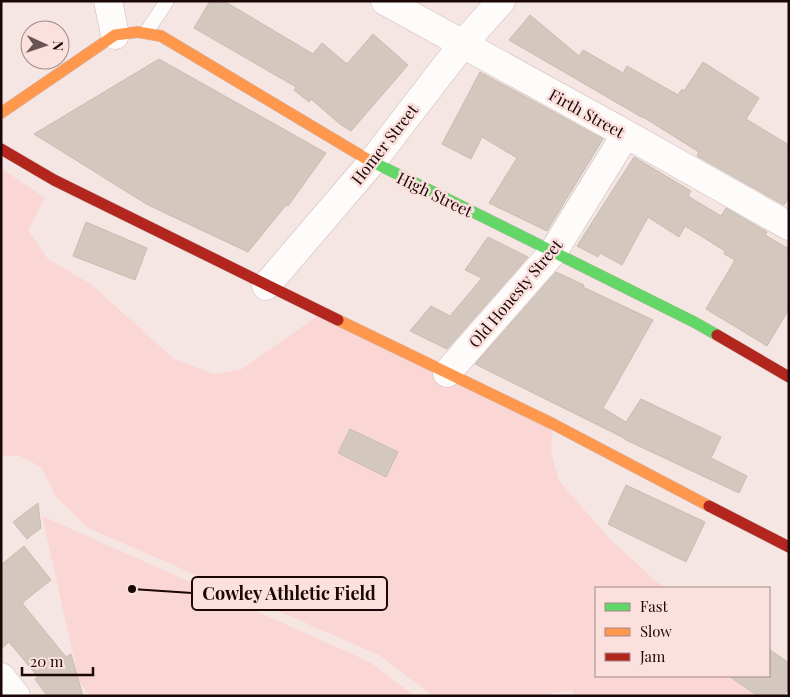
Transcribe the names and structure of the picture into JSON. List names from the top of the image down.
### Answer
{
  "streets": {
    "street": [
      "Firth Street",
      "Homer Street",
      "High Street",
      "Old Honesty Street"
    ]
  },
  "crossings": [
    ["Firth Street", "Homer Street"],
    ["Firth Street", "Old Honesty Street"],
    ["Homer Street", "High Street"],
    ["High Street", "Old Honesty Street"]
  ],
  "places": ["Cowley Athletic Field"],
  "legend": ["Fast", "Slow", "Jam"],
  "scale_bar": "20 m",
  "north": "right"
}
